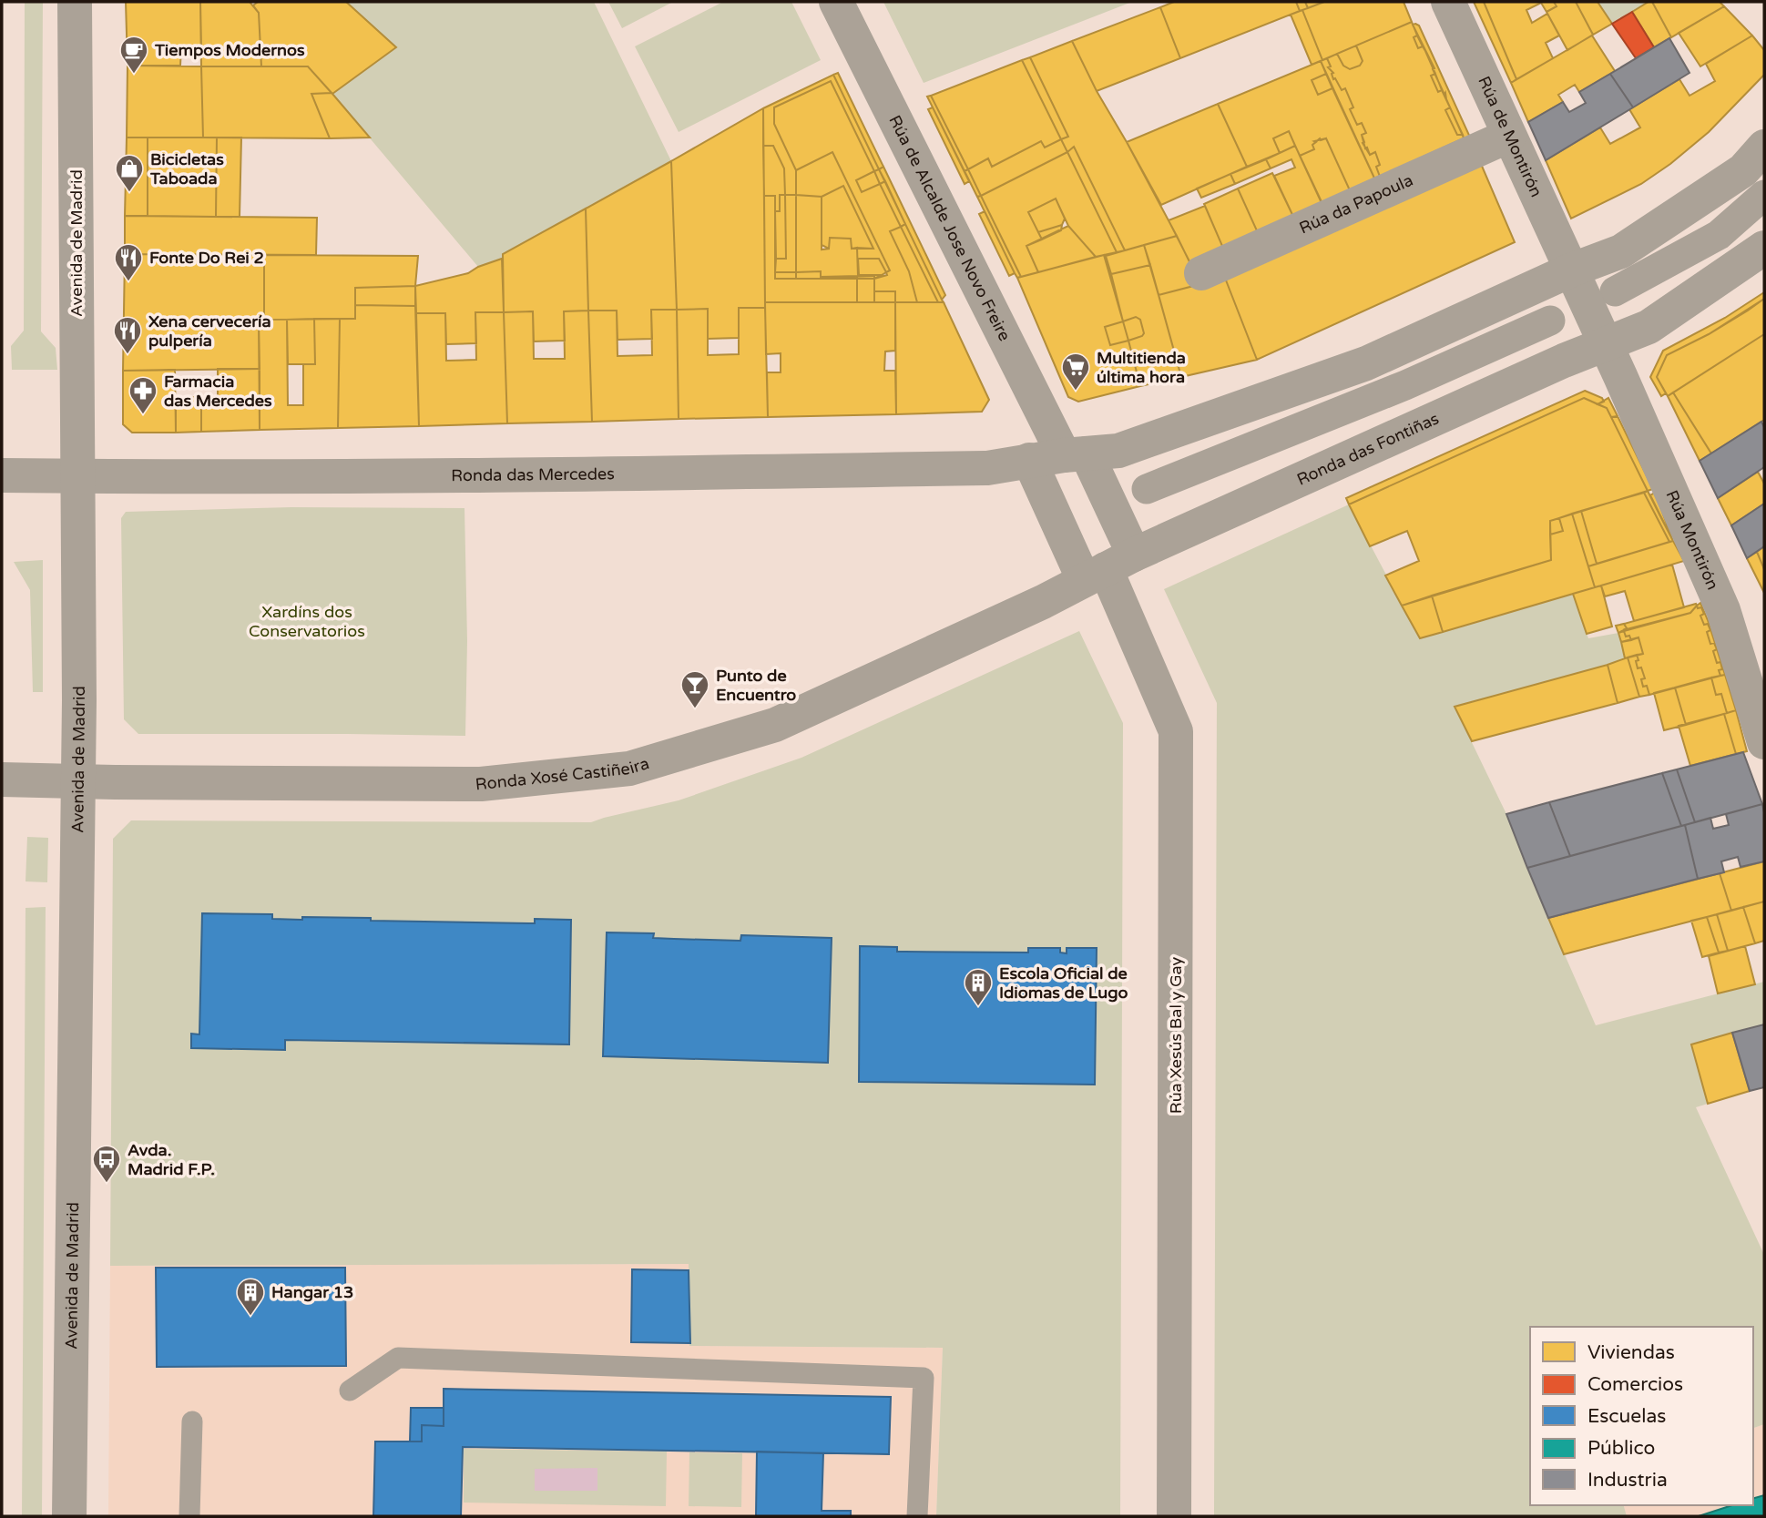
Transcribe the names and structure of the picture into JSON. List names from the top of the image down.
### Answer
{
  "streets": {
    "street": [
      "Rúa de Montirón",
      "Rúa da Papoula",
      "Rúa de Alcalde Jose Novo Freire",
      "Avenida de Madrid",
      "Ronda das Fontiñas",
      "Ronda das Mercedes",
      "Rúa Montirón",
      "Ronda Xosé Castiñeira",
      "Rúa Xesús Bal y Gay"
    ]
  },
  "crossings": [
    ["Rúa de Montirón", "Rúa da Papoula"],
    ["Rúa de Montirón", "Ronda das Fontiñas"],
    ["Rúa de Montirón", "Rúa Montirón"],
    ["Rúa de Alcalde Jose Novo Freire", "Ronda das Fontiñas"],
    ["Rúa de Alcalde Jose Novo Freire", "Ronda das Mercedes"],
    ["Rúa de Alcalde Jose Novo Freire", "Ronda Xosé Castiñeira"],
    ["Rúa de Alcalde Jose Novo Freire", "Rúa Xesús Bal y Gay"],
    ["Avenida de Madrid", "Ronda das Mercedes"],
    ["Avenida de Madrid", "Ronda Xosé Castiñeira"],
    ["Ronda das Fontiñas", "Rúa Montirón"],
    ["Ronda das Fontiñas", "Ronda Xosé Castiñeira"],
    ["Ronda das Fontiñas", "Rúa Xesús Bal y Gay"],
    ["Ronda Xosé Castiñeira", "Rúa Xesús Bal y Gay"]
  ],
  "parks": ["Xardíns dos Conservatorios"],
  "places": {
    "cafe": ["Tiempos Modernos"],
    "shop": ["Bicicletas Taboada"],
    "restaurant": ["Fonte Do Rei 2", "Xena cervecería pulpería"],
    "supermarket": ["Multitienda última hora"],
    "pharmacy": ["Farmacia das Mercedes"],
    "bar": ["Punto de Encuentro"],
    "building": ["Escola Oficial de Idiomas de Lugo", "Hangar 13"],
    "bus stop": ["Avda. Madrid F.P."]
  },
  "legend": [
    "Viviendas",
    "Comercios",
    "Escuelas",
    "Público",
    "Industria"
  ]
}
